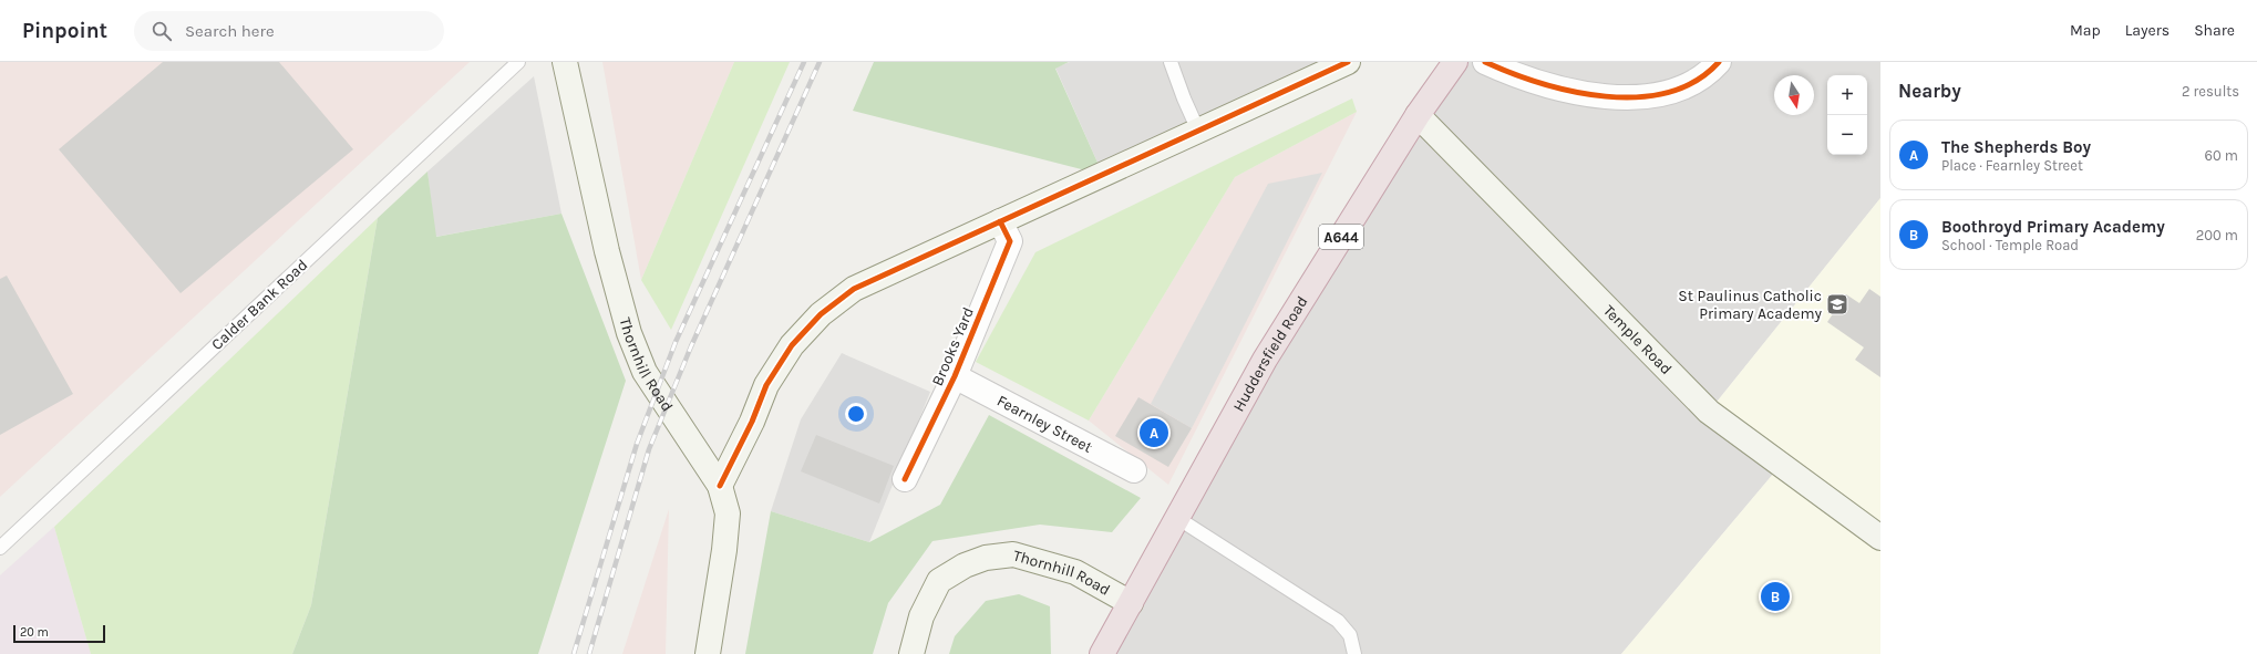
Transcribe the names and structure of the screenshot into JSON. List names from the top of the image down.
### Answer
{
  "streets": {
    "highway": ["A644", "Huddersfield Road"],
    "main road": ["Temple Road", "Thornhill Road"],
    "street": ["Brooks Yard", "Fearnley Street"],
    "lane": ["Calder Bank Road"]
  },
  "crossings": [
    ["Temple Road", "Huddersfield Road"],
    ["Brooks Yard", "Fearnley Street"],
    ["Huddersfield Road", "Thornhill Road"]
  ],
  "places": {
    "school or university": ["St Paulinus Catholic Primary Academy"]
  },
  "scale_bar": "20 m",
  "north": "bottom",
  "page": {
    "header": "Pinpoint",
    "search": "Search here",
    "nav": ["Map", "Layers", "Share"],
    "heading": ["Nearby", "2 results"],
    "map_buttons": ["+", "−"],
    "list": [
      {
        "mark": "A",
        "name": "The Shepherds Boy",
        "note": "Place · Fearnley Street",
        "value": "60 m"
      },
      {
        "mark": "B",
        "name": "Boothroyd Primary Academy",
        "note": "School · Temple Road",
        "value": "200 m"
      }
    ],
    "pins": ["A", "B"],
    "scale": "20 m"
  }
}
